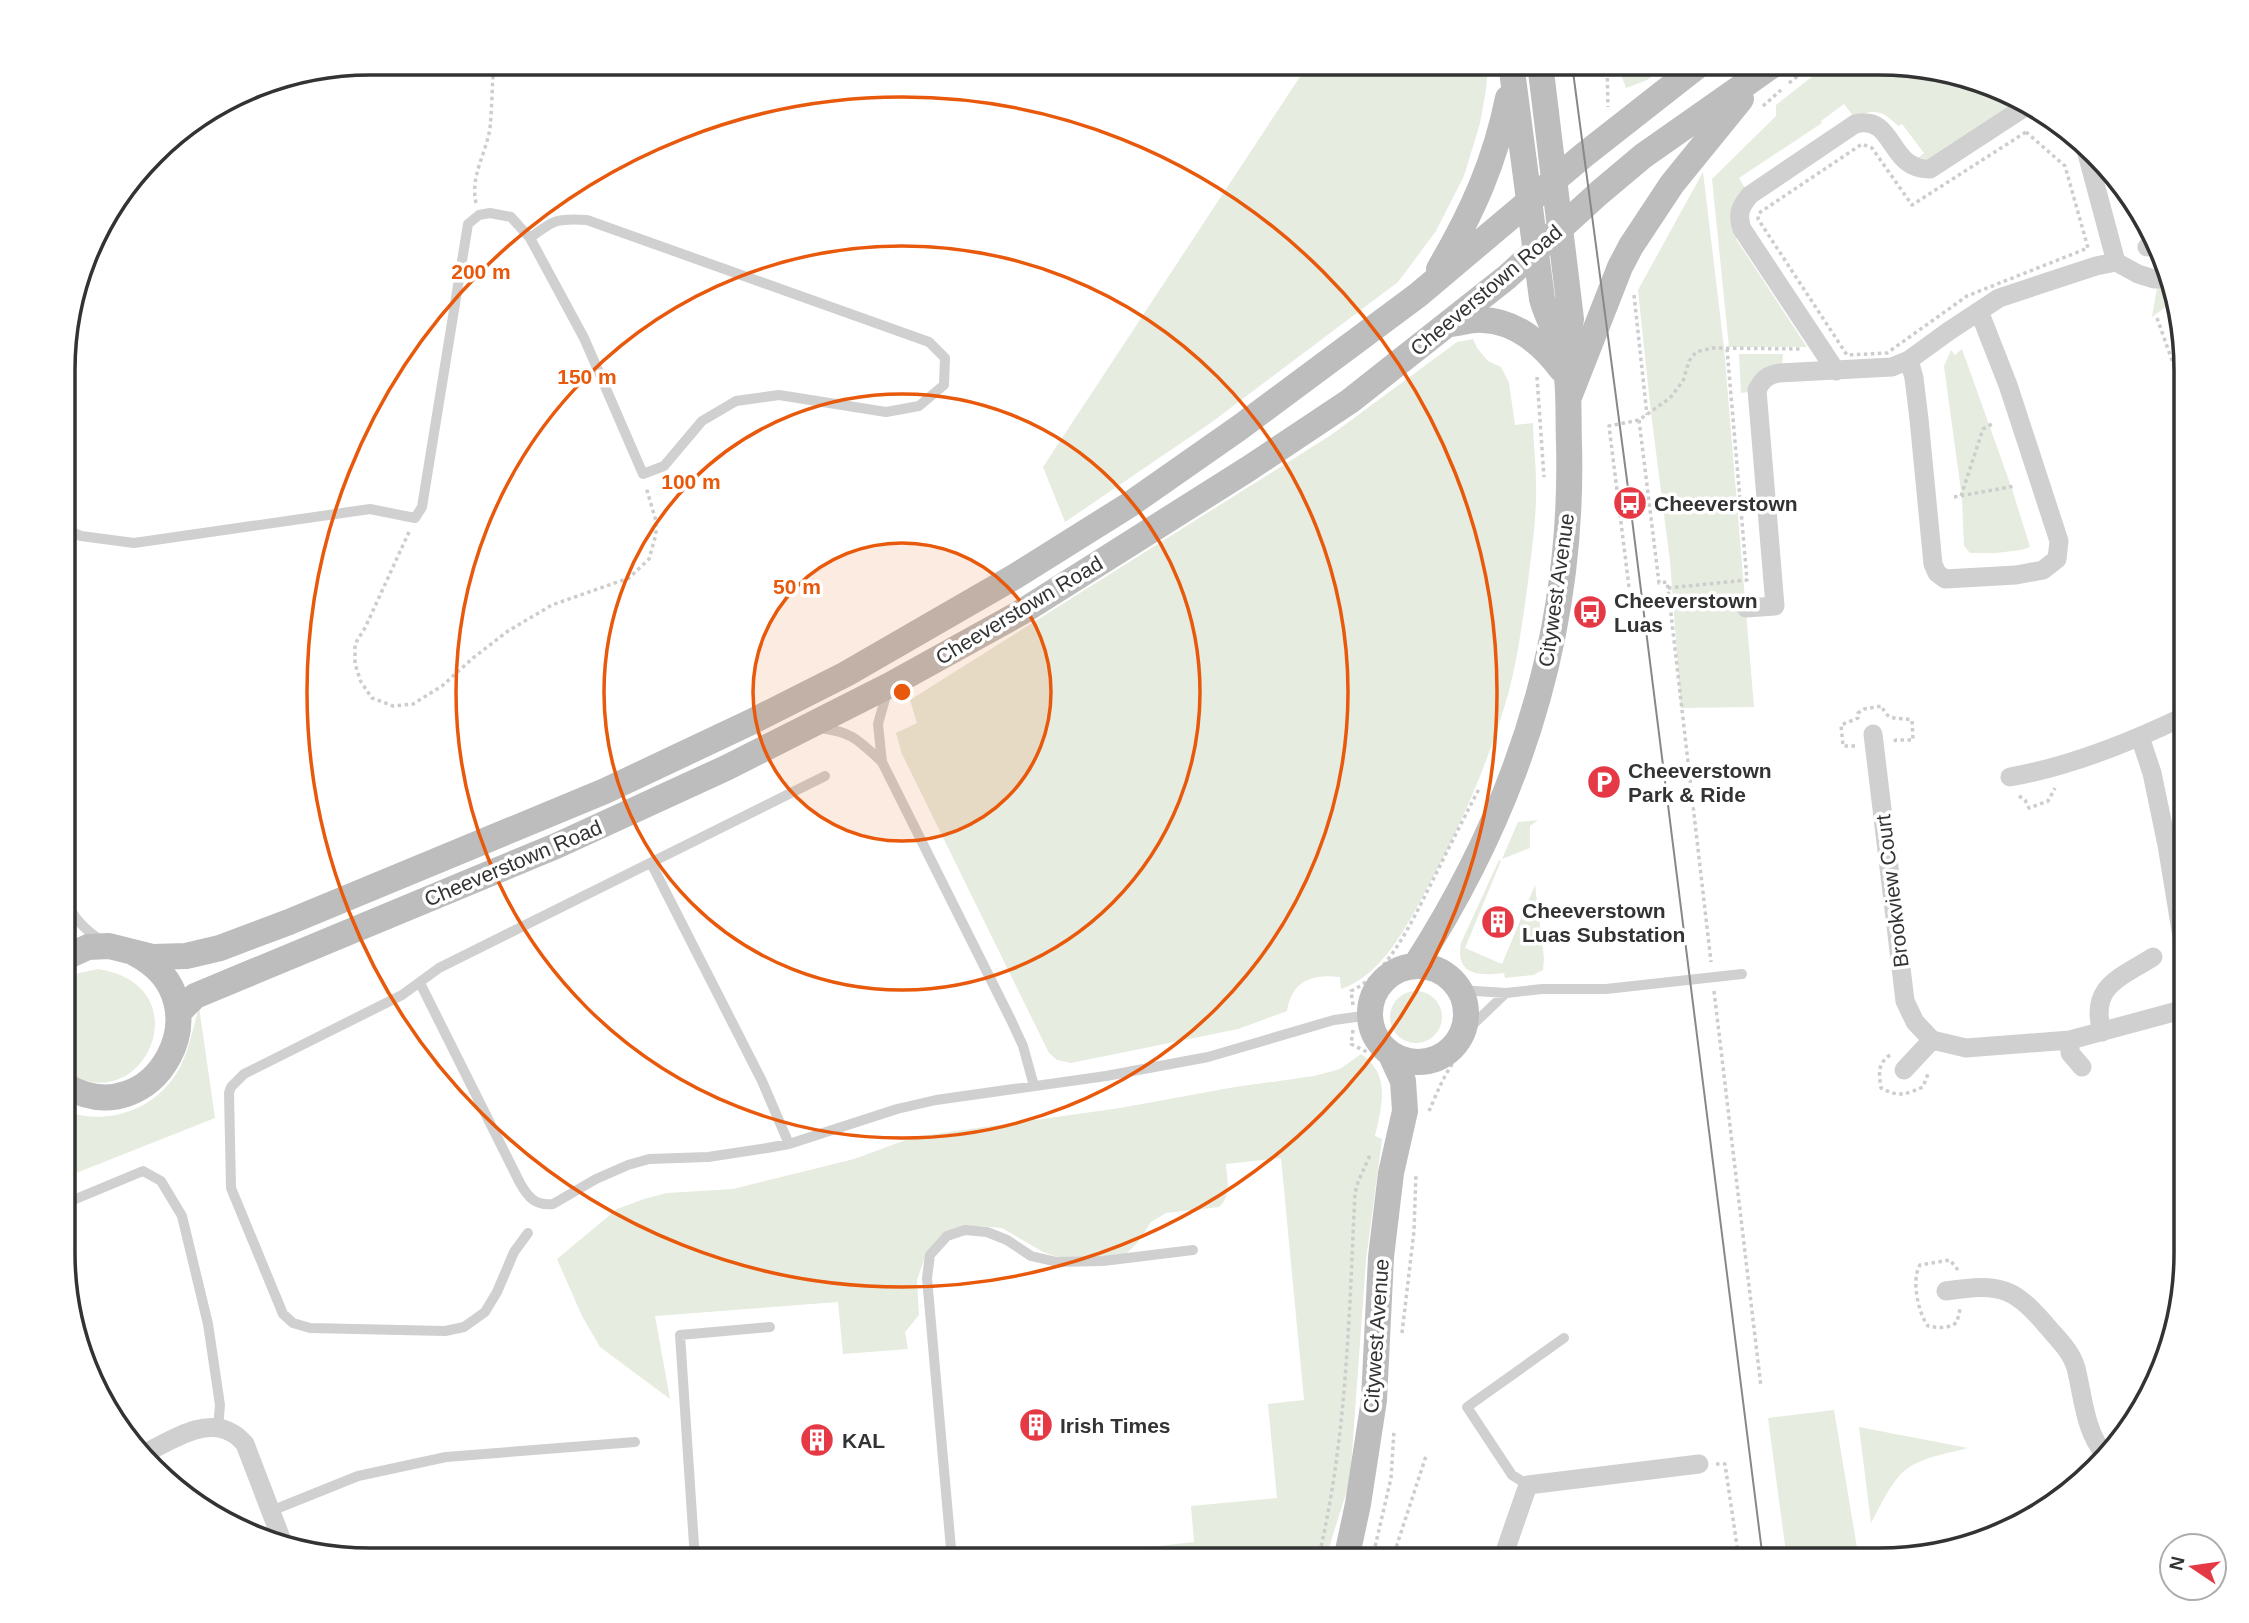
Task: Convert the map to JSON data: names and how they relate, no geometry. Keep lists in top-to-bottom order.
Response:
{
  "streets": {
    "main road": ["Cheeverstown Road", "Citywest Avenue"],
    "street": ["Brookview Court"]
  },
  "crossings": [
    ["Cheeverstown Road", "Citywest Avenue"]
  ],
  "places": {
    "bus stop": ["Cheeverstown", "Cheeverstown Luas"],
    "parking": ["Cheeverstown Park & Ride"],
    "building": ["Cheeverstown Luas Substation", "Irish Times", "KAL"]
  },
  "north": "left",
  "rings": [
    "200 m",
    "150 m",
    "100 m",
    "50 m"
  ]
}
